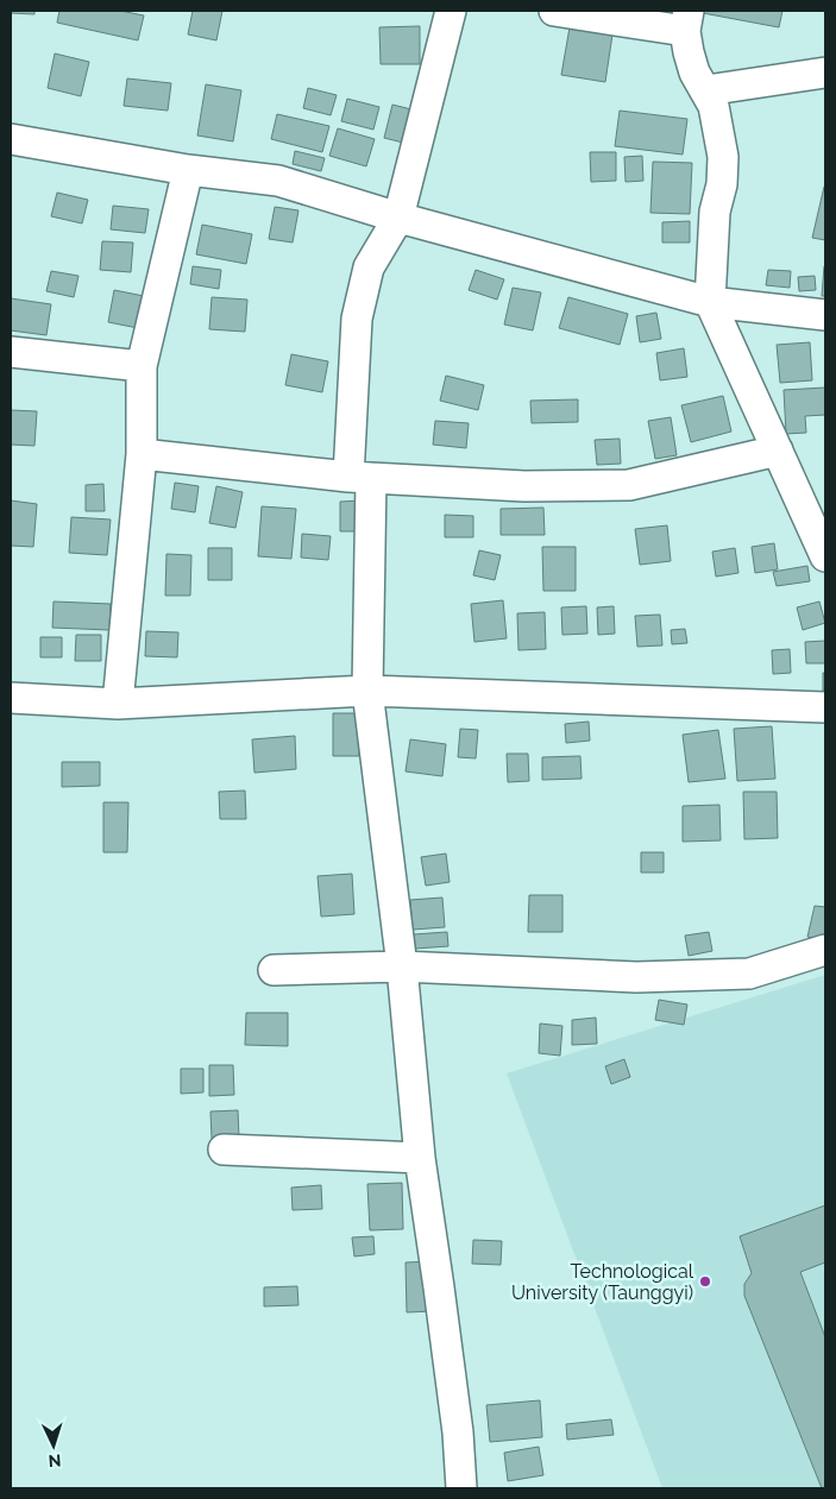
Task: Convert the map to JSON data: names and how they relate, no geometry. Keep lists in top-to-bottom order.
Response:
{
  "places": ["Technological University (Taunggyi)"],
  "north": "bottom"
}
